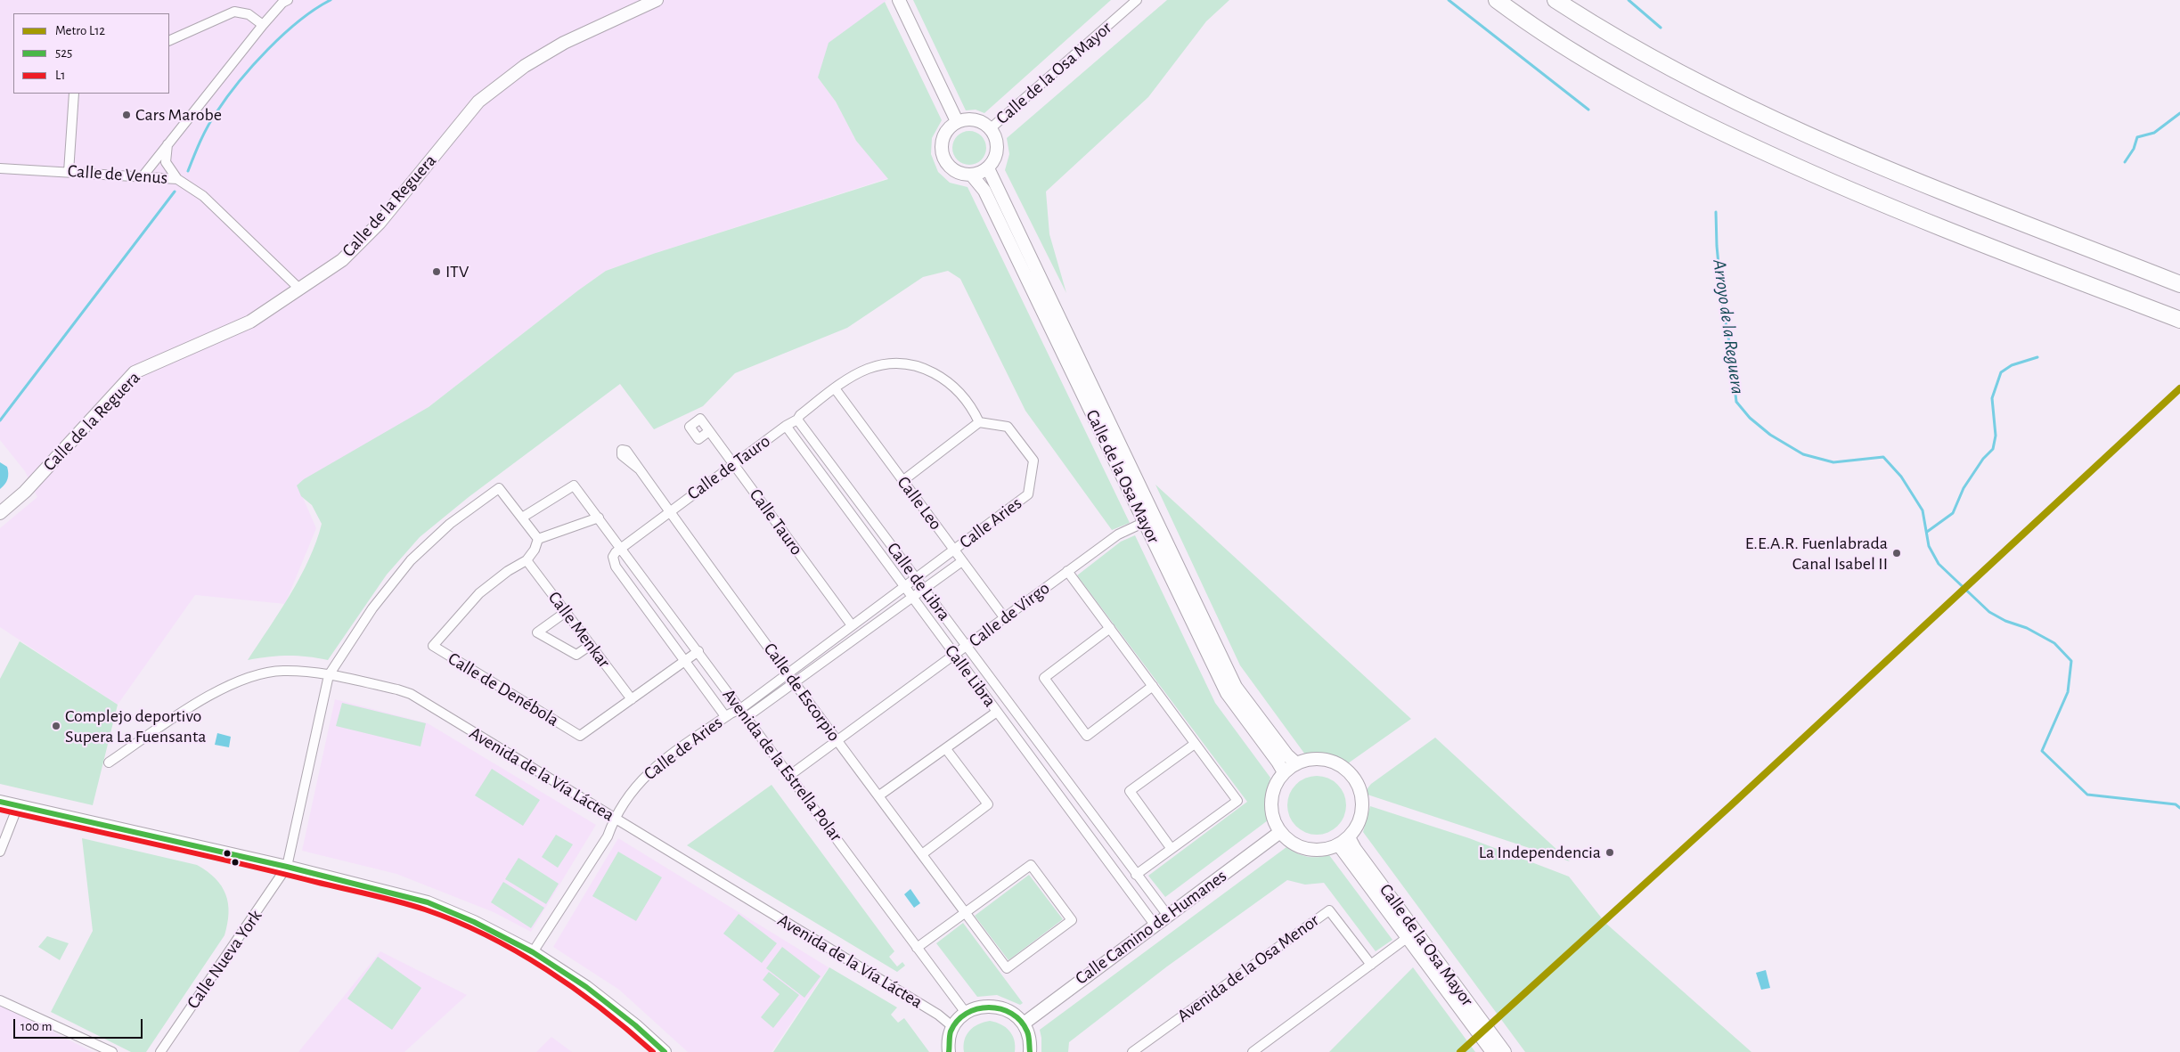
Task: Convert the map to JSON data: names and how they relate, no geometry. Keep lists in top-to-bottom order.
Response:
{
  "streets": {
    "street": [
      "Calle de la Osa Mayor",
      "Calle de Venus",
      "Calle de la Reguera",
      "Calle de Tauro",
      "Calle Leo",
      "Calle Tauro",
      "Calle Aries",
      "Calle de Libra",
      "Calle de Virgo",
      "Calle Menkar",
      "Calle Libra",
      "Calle de Denébola",
      "Calle de Escorpio",
      "Calle de Aries",
      "Avenida de la Estrella Polar",
      "Avenida de la Vía Láctea",
      "Calle Camino de Humanes",
      "Calle Nueva York",
      "Avenida de la Osa Menor"
    ]
  },
  "crossings": [
    ["Calle de la Osa Mayor", "Calle de Virgo"],
    ["Calle de la Osa Mayor", "Calle Camino de Humanes"],
    ["Calle de Venus", "Calle de la Reguera"],
    ["Calle de Tauro", "Calle Leo"],
    ["Calle de Tauro", "Calle Tauro"],
    ["Calle de Tauro", "Calle de Libra"],
    ["Calle de Tauro", "Calle Libra"],
    ["Calle de Tauro", "Calle de Escorpio"],
    ["Calle de Tauro", "Avenida de la Estrella Polar"],
    ["Calle Leo", "Calle Aries"],
    ["Calle Leo", "Calle de Virgo"],
    ["Calle Leo", "Calle de Aries"],
    ["Calle Tauro", "Calle de Aries"],
    ["Calle Aries", "Calle de Aries"],
    ["Calle de Libra", "Calle de Virgo"],
    ["Calle de Libra", "Calle de Aries"],
    ["Calle de Libra", "Calle Camino de Humanes"],
    ["Calle de Virgo", "Calle Libra"],
    ["Calle de Virgo", "Calle de Escorpio"],
    ["Calle de Virgo", "Avenida de la Estrella Polar"],
    ["Calle Menkar", "Calle de Denébola"],
    ["Calle Libra", "Calle de Aries"],
    ["Calle Libra", "Calle Camino de Humanes"],
    ["Calle de Denébola", "Avenida de la Estrella Polar"],
    ["Calle de Escorpio", "Calle de Aries"],
    ["Calle de Escorpio", "Avenida de la Estrella Polar"],
    ["Calle de Aries", "Avenida de la Estrella Polar"],
    ["Calle de Aries", "Avenida de la Vía Láctea"]
  ],
  "water": ["Arroyo de la Reguera"],
  "places": [
    "Cars Marobe",
    "ITV",
    "E.E.A.R. Fuenlabrada Canal Isabel II",
    "Complejo deportivo Supera La Fuensanta",
    "La Independencia"
  ],
  "lines": ["metro line L12", "transit line 525", "transit line L1"],
  "legend": ["Metro L12", "525", "L1"],
  "scale_bar": "100 m"
}
